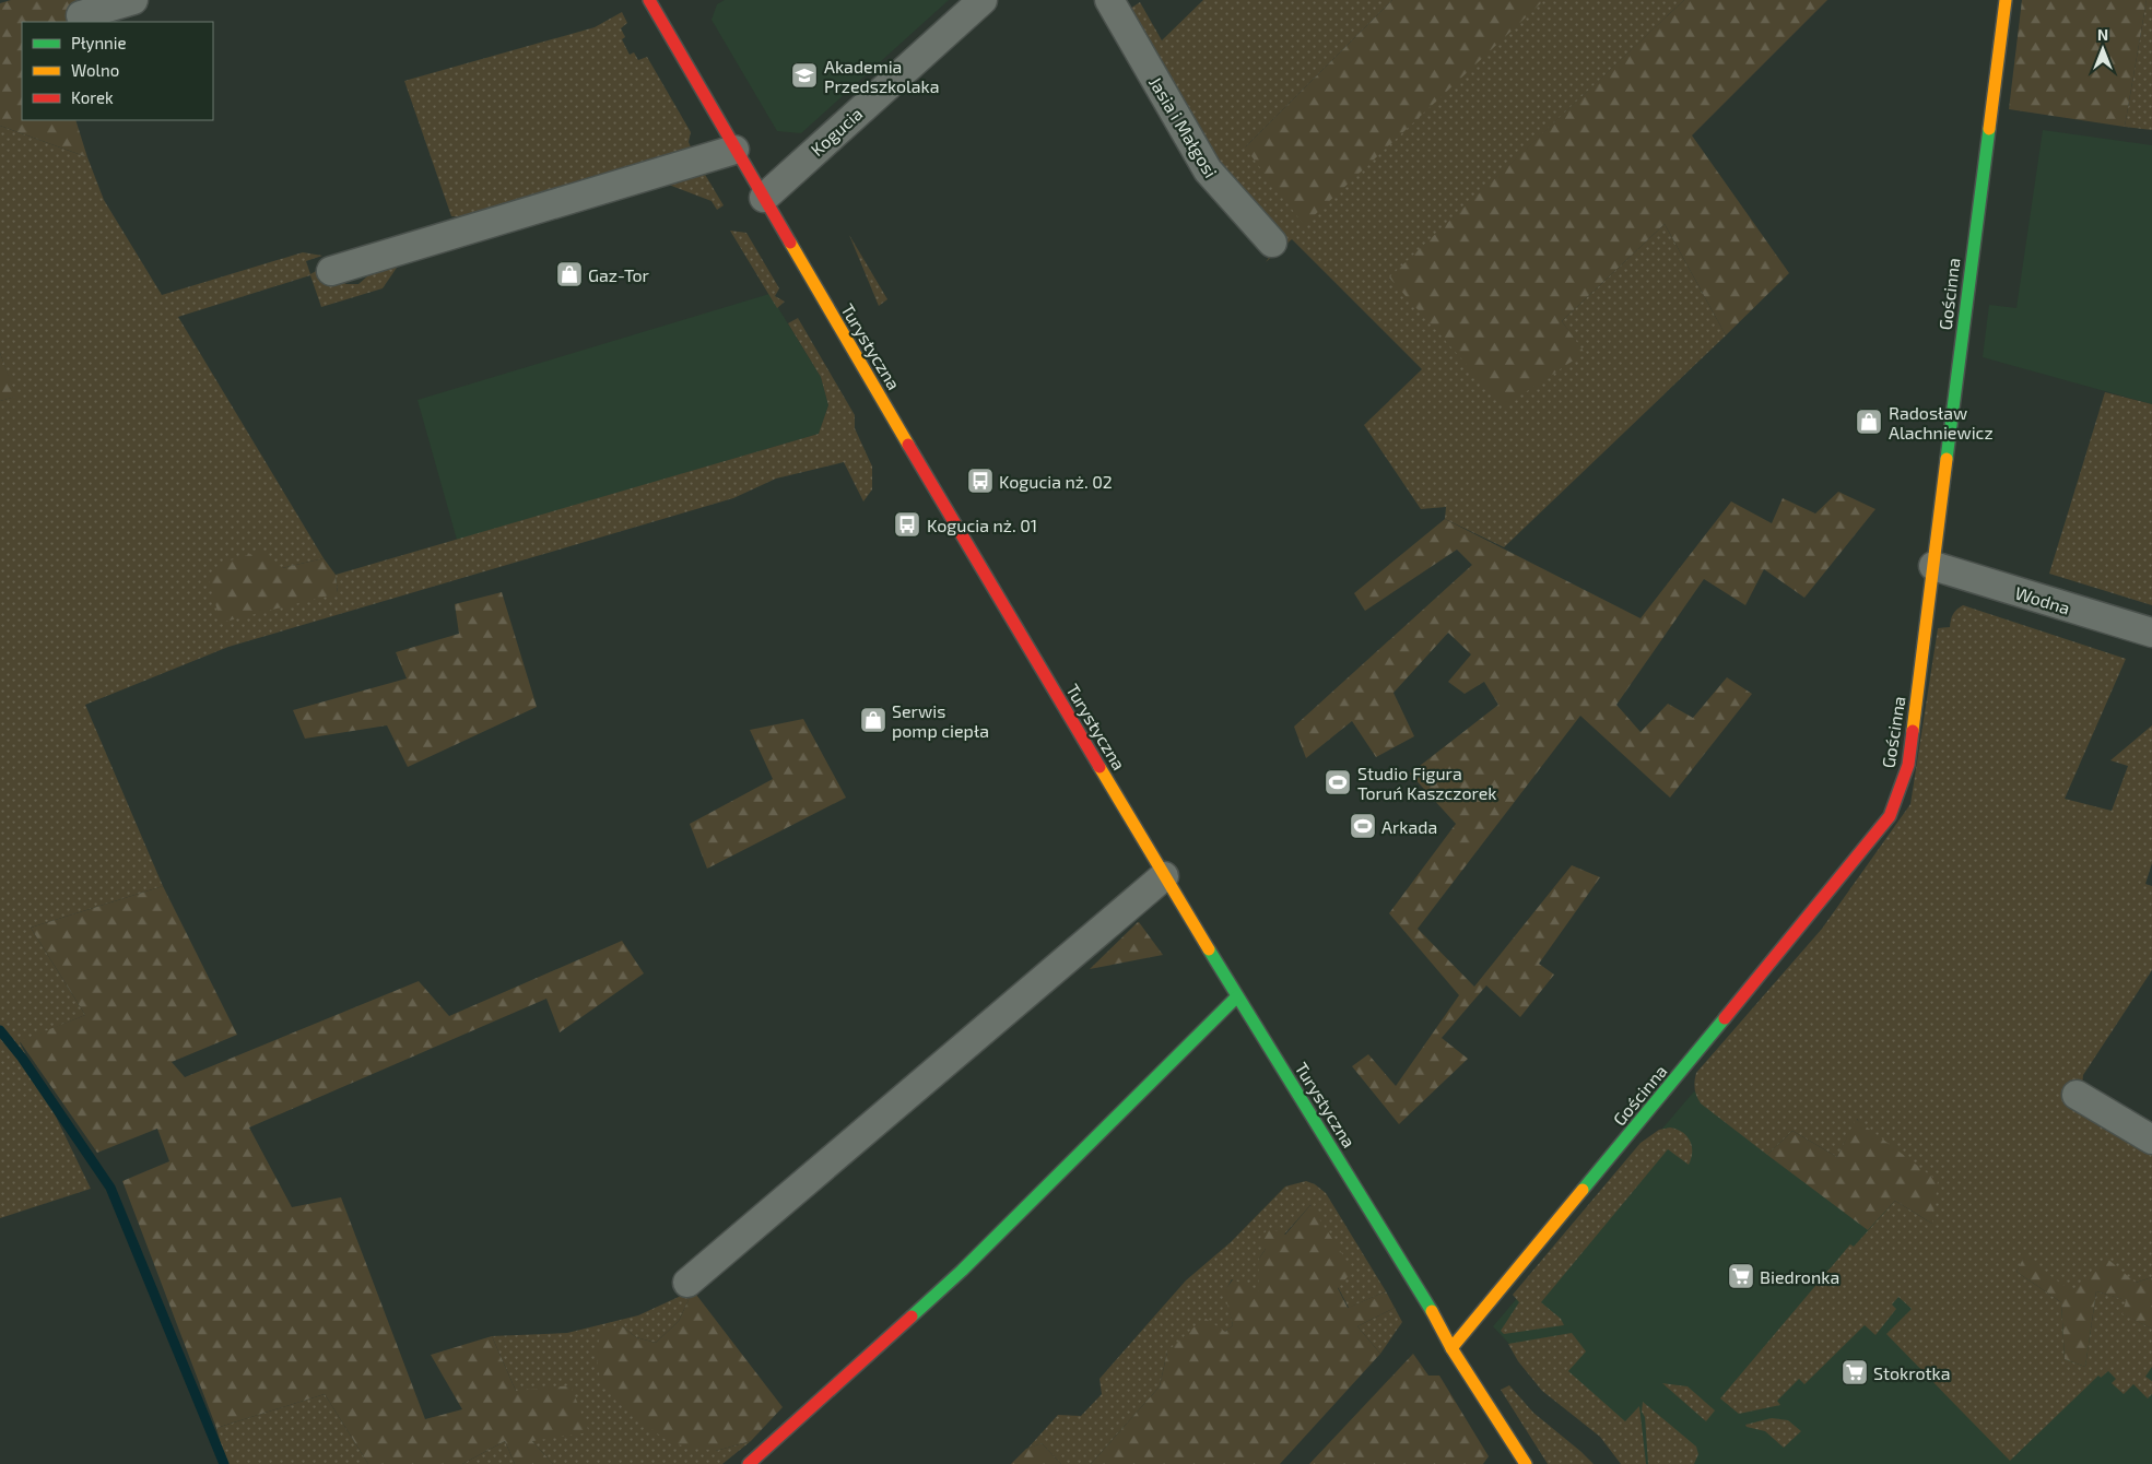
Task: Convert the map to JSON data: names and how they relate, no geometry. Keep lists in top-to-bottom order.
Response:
{
  "streets": {
    "street": [
      "Jasia i Małgosi",
      "Kogucia",
      "Gościnna",
      "Turystyczna",
      "Wodna"
    ]
  },
  "crossings": [
    ["Kogucia", "Turystyczna"],
    ["Gościnna", "Turystyczna"],
    ["Gościnna", "Wodna"]
  ],
  "places": {
    "school or university": ["Akademia Przedszkolaka"],
    "shop": ["Gaz-Tor", "Radosław Alachniewicz", "Serwis pomp ciepła"],
    "bus stop": ["Kogucia nż. 02", "Kogucia nż. 01"],
    "sports": ["Studio Figura Toruń Kaszczorek", "Arkada"],
    "supermarket": ["Biedronka", "Stokrotka"]
  },
  "legend": ["Płynnie", "Wolno", "Korek"],
  "north": "top"
}
